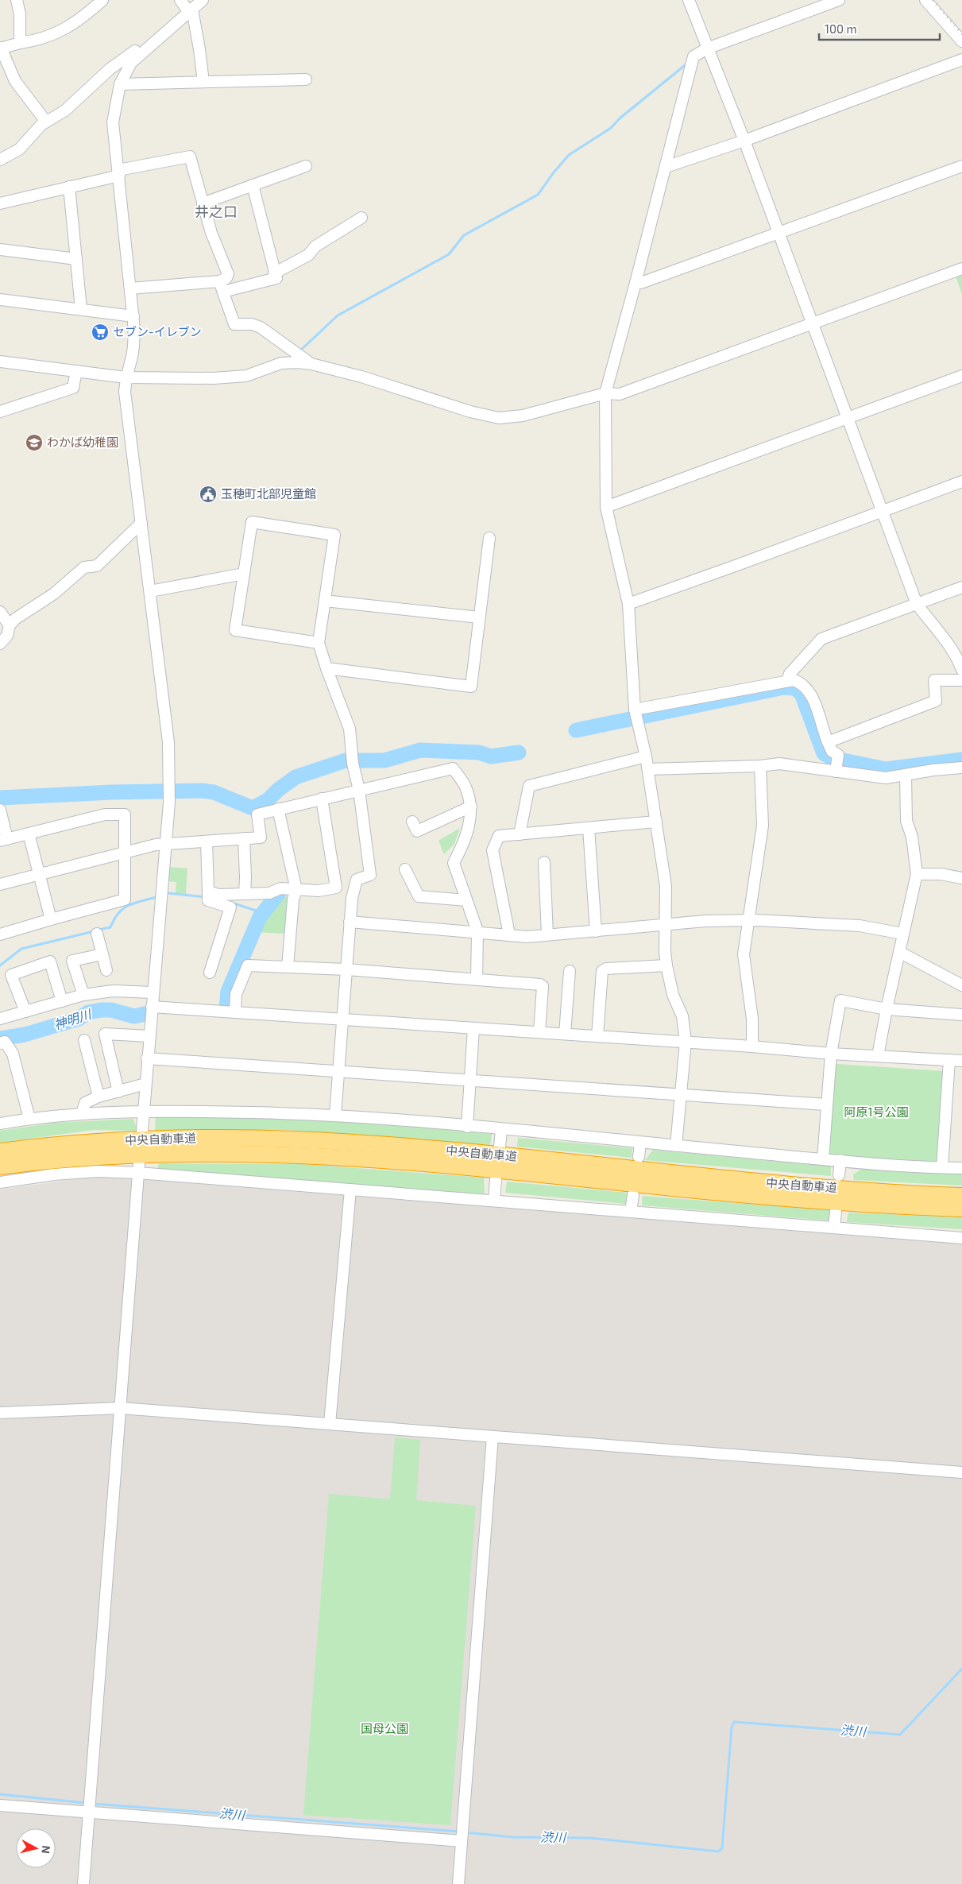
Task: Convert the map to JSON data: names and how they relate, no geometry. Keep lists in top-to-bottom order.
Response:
{
  "streets": {
    "highway": ["中央自動車道"]
  },
  "districts": ["井之口"],
  "water": ["神明川", "渋川"],
  "parks": ["阿原1号公園", "国母公園"],
  "places": {
    "supermarket": ["セブン-イレブン"],
    "school or university": ["わかば幼稚園"],
    "public building": ["玉穂町北部児童館"]
  },
  "scale_bar": "100 m",
  "north": "right"
}
